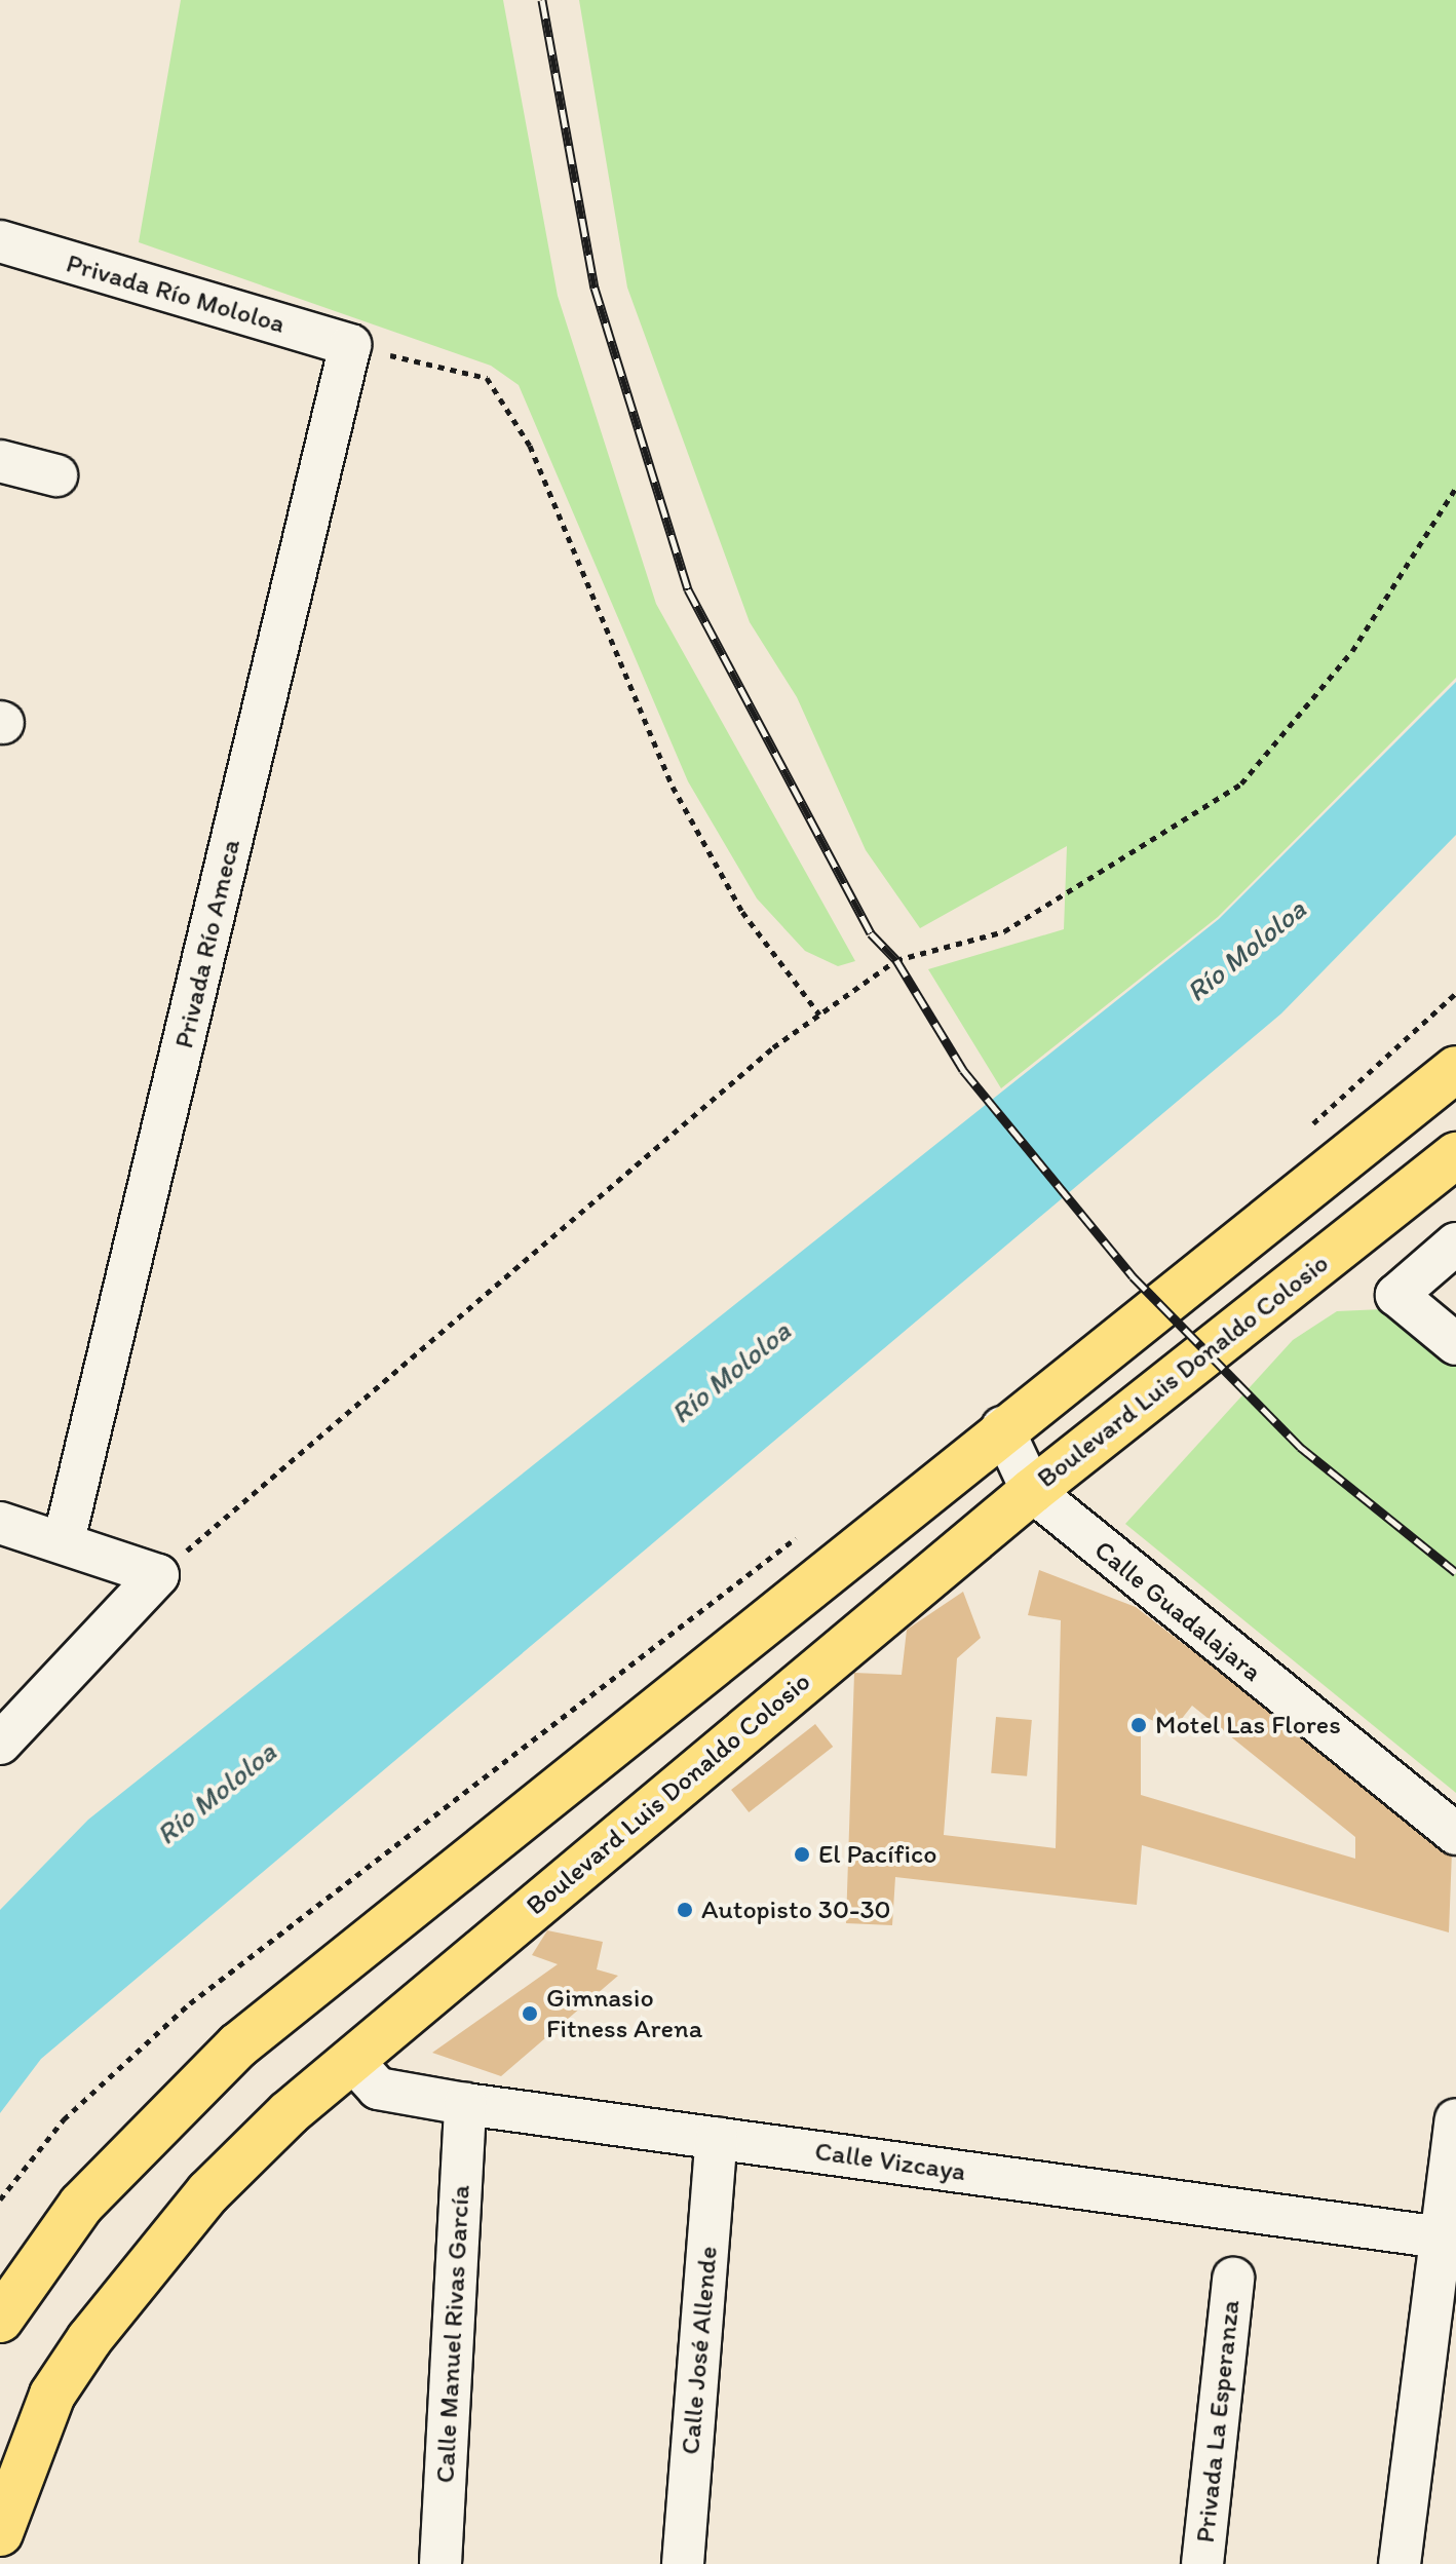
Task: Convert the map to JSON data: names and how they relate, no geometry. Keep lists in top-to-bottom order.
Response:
{
  "streets": {
    "main road": ["Boulevard Luis Donaldo Colosio"],
    "street": [
      "Privada Río Mololoa",
      "Privada Río Ameca",
      "Calle Guadalajara",
      "Calle Vizcaya",
      "Calle Manuel Rivas García",
      "Calle José Allende",
      "Privada La Esperanza"
    ]
  },
  "crossings": [
    ["Privada Río Mololoa", "Privada Río Ameca"],
    ["Boulevard Luis Donaldo Colosio", "Calle Guadalajara"],
    ["Boulevard Luis Donaldo Colosio", "Calle Vizcaya"],
    ["Calle Vizcaya", "Calle Manuel Rivas García"],
    ["Calle Vizcaya", "Calle José Allende"]
  ],
  "water": ["Río Mololoa"],
  "places": [
    "Motel Las Flores",
    "El Pacífico",
    "Autopisto 30-30",
    "Gimnasio Fitness Arena"
  ]
}
